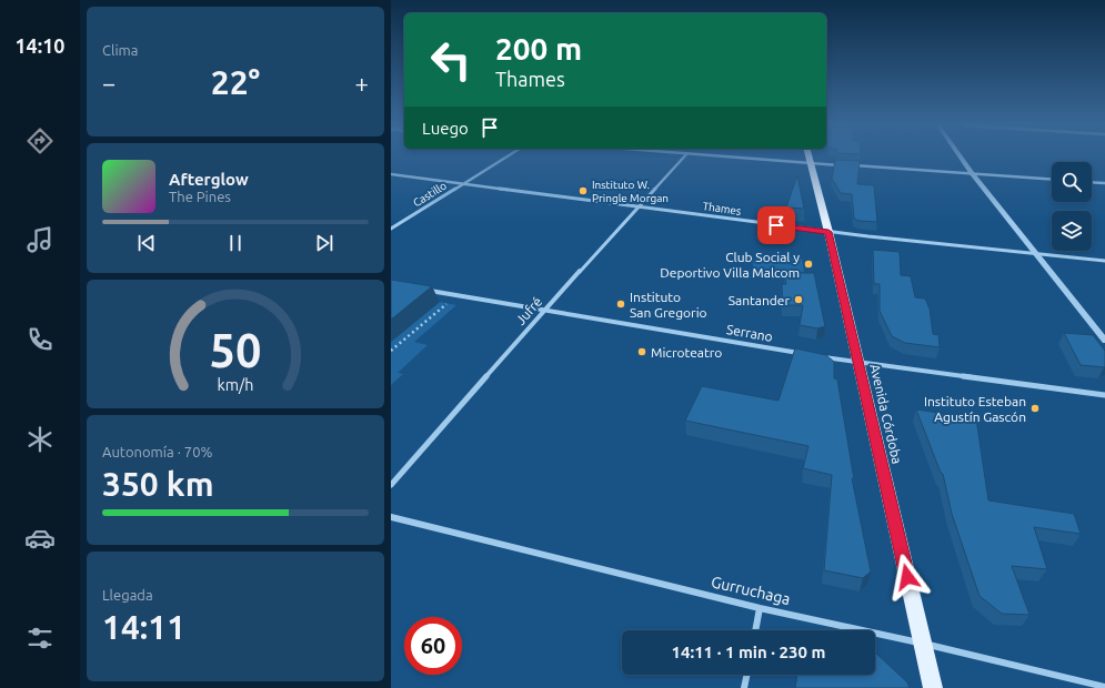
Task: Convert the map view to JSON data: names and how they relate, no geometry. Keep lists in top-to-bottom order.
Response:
{
  "streets": {
    "main road": ["Avenida Córdoba"],
    "street": [
      "Castillo",
      "Thames",
      "Jufré",
      "Serrano",
      "Gurruchaga"
    ]
  },
  "crossings": [
    ["Castillo", "Thames"],
    ["Thames", "Jufré"],
    ["Thames", "Avenida Córdoba"],
    ["Jufré", "Serrano"],
    ["Avenida Córdoba", "Gurruchaga"]
  ],
  "places": [
    "Instituto W. Pringle Morgan",
    "Club Social y Deportivo Villa Malcom",
    "Santander",
    "Instituto San Gregorio",
    "Microteatro",
    "Instituto Esteban Agustín Gascón"
  ],
  "page": {
    "tabs": "14:10",
    "tile": [
      "Clima",
      ["Autonomía · 70%", "350 km"],
      ["Llegada", "14:11"]
    ],
    "turn": ["200 m", "Thames"],
    "heat": ["−", "22°", "+"],
    "then": "Luego",
    "song": ["Afterglow", "The Pines"],
    "limit": "60",
    "trip": "14:11 · 1 min · 230 m",
    "gauge": ["50", "km/h"]
  }
}
